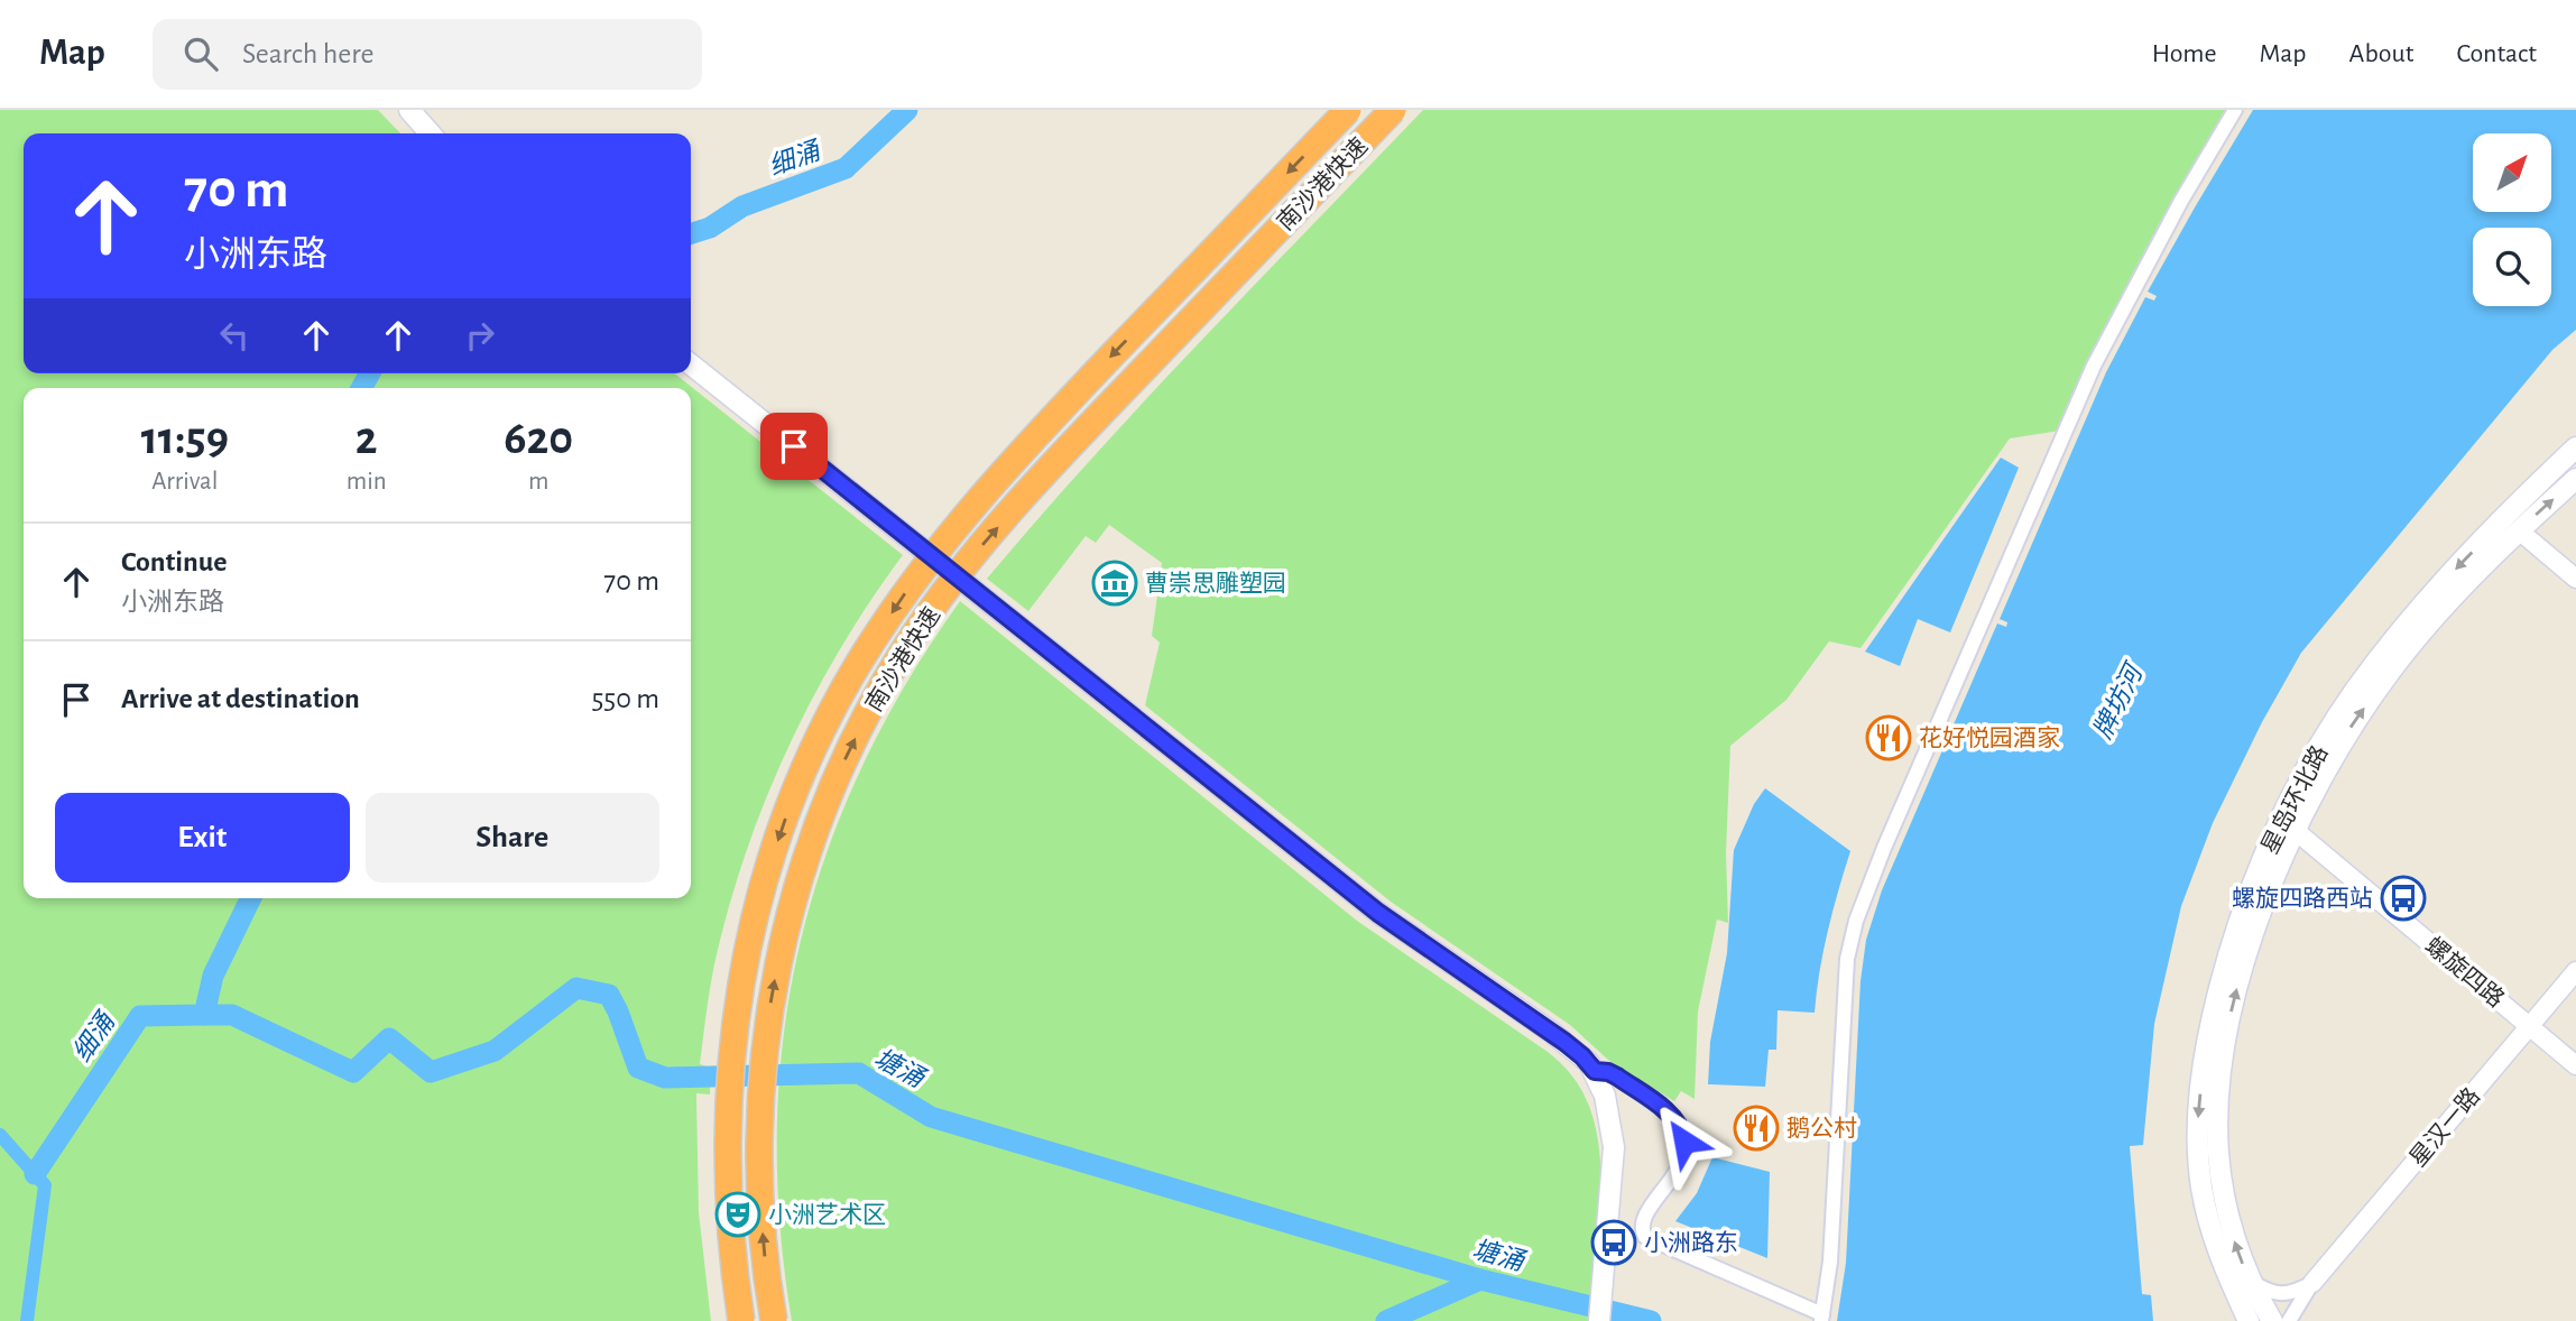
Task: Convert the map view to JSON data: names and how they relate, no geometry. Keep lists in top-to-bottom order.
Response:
{
  "streets": {
    "highway": ["南沙港快速"],
    "main road": ["星岛环北路"],
    "street": ["螺旋四路", "星汉一路"]
  },
  "crossings": [
    ["星岛环北路", "螺旋四路"],
    ["螺旋四路", "星汉一路"]
  ],
  "water": ["细涌", "牌坊河", "塘涌"],
  "places": {
    "museum": ["曹崇思雕塑园"],
    "restaurant": ["花好悦园酒家", "鹅公村"],
    "bus stop": ["螺旋四路西站", "小洲路东"],
    "theatre": ["小洲艺术区"]
  },
  "north": "top right",
  "page": {
    "header": "Map",
    "search": "Search here",
    "nav": [
      "Home",
      "Map",
      "About",
      "Contact"
    ],
    "turn": ["70 m", "小洲东路"],
    "eta": [
      "11:59",
      "Arrival",
      "2",
      "min",
      "620",
      "m"
    ],
    "list": [
      {
        "name": "Continue",
        "note": "小洲东路",
        "value": "70 m"
      },
      {
        "name": "Arrive at destination",
        "value": "550 m"
      }
    ],
    "buttons": ["Exit", "Share"]
  }
}
